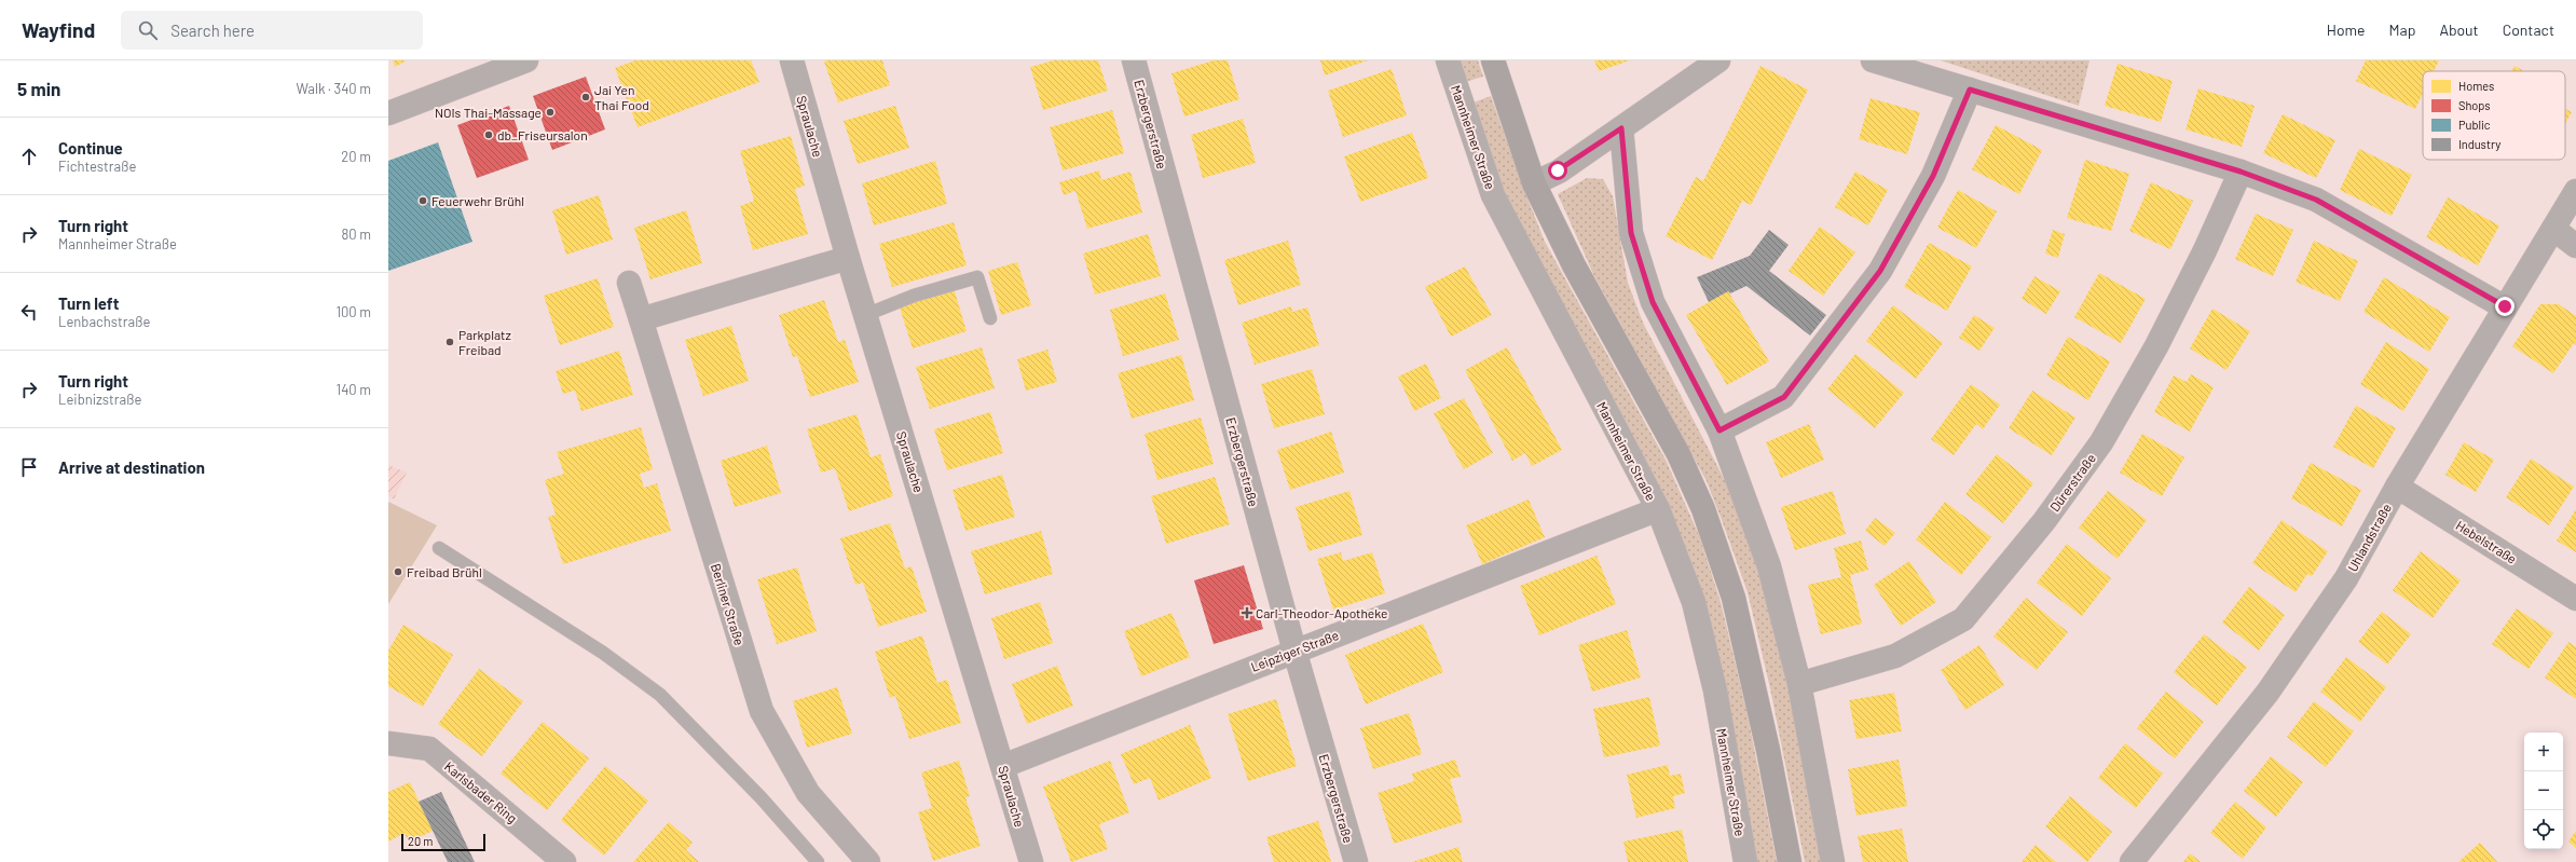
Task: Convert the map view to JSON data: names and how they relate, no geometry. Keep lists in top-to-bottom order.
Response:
{
  "streets": {
    "street": [
      "Erzbergerstraße",
      "Spraulache",
      "Mannheimer Straße",
      "Dürerstraße",
      "Uhlandstraße",
      "Hebelstraße",
      "Berliner Straße",
      "Leipziger Straße",
      "Karlsbader Ring"
    ]
  },
  "crossings": [
    ["Erzbergerstraße", "Leipziger Straße"],
    ["Spraulache", "Leipziger Straße"],
    ["Mannheimer Straße", "Leipziger Straße"],
    ["Uhlandstraße", "Hebelstraße"]
  ],
  "places": {
    "other": [
      "Jai Yen Thai Food",
      "NOIs Thai-Massage",
      "db_Friseursalon",
      "Feuerwehr Brühl",
      "Parkplatz Freibad",
      "Freibad Brühl"
    ],
    "health": ["Carl-Theodor-Apotheke"]
  },
  "legend": [
    "Homes",
    "Shops",
    "Public",
    "Industry"
  ],
  "scale_bar": "20 m",
  "page": {
    "header": "Wayfind",
    "search": "Search here",
    "nav": [
      "Home",
      "Map",
      "About",
      "Contact"
    ],
    "heading": ["5 min", "Walk · 340 m"],
    "list": [
      ["Continue", "Fichtestraße", "20 m"],
      ["Turn right", "Mannheimer Straße", "80 m"],
      ["Turn left", "Lenbachstraße", "100 m"],
      ["Turn right", "Leibnizstraße", "140 m"],
      "Arrive at destination"
    ],
    "map_buttons": ["+", "−"],
    "scale": "20 m"
  }
}
